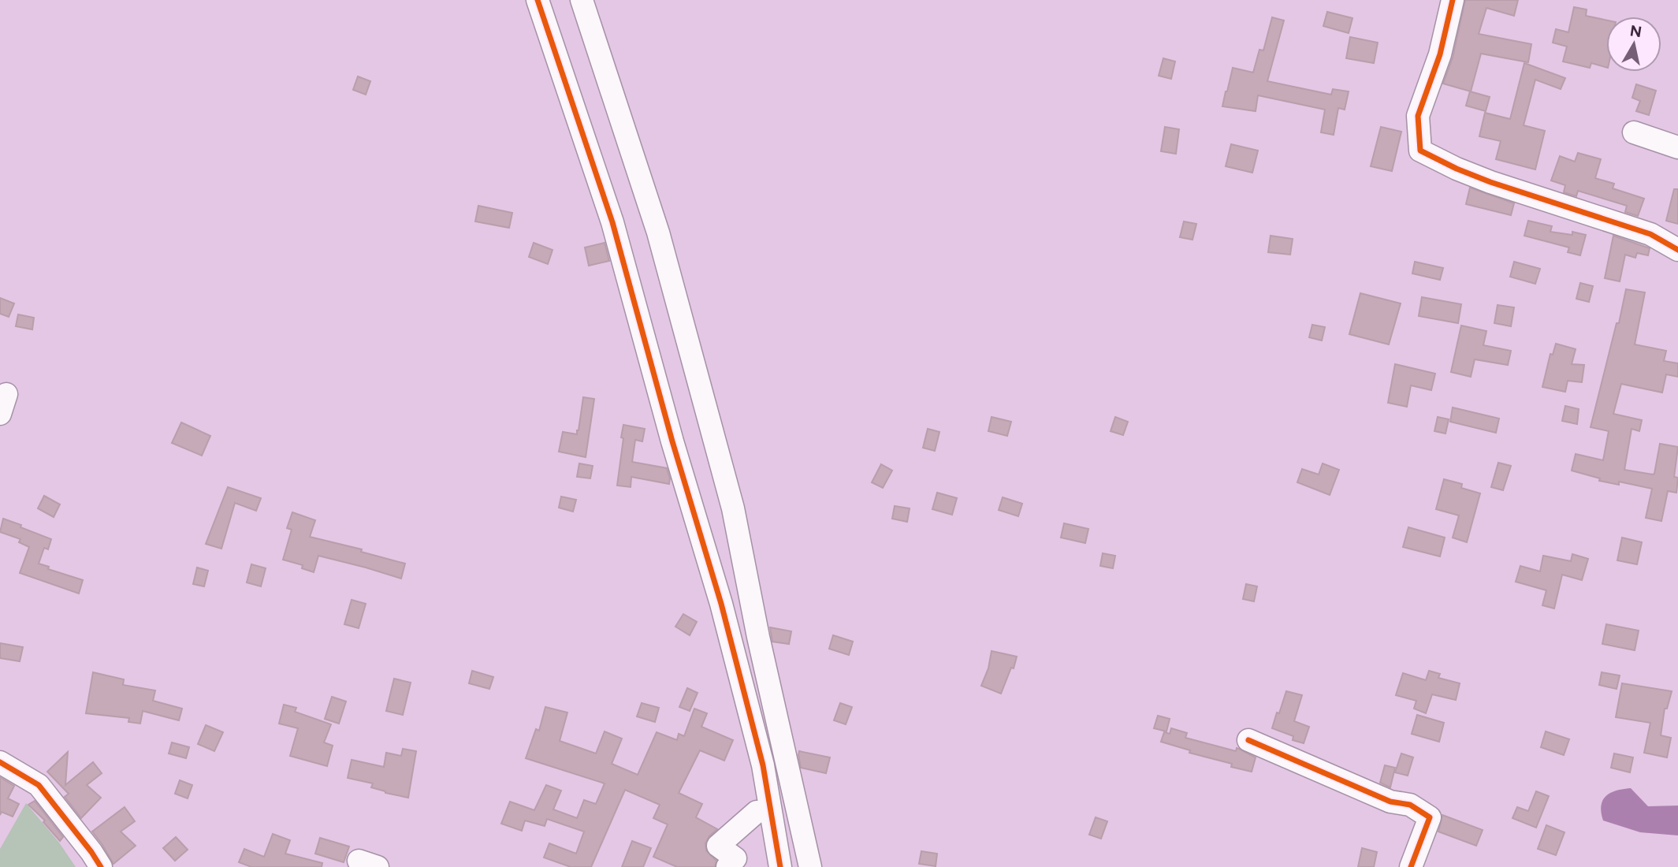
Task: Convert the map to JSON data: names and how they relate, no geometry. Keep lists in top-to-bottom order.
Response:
{
  "north": "top"
}
